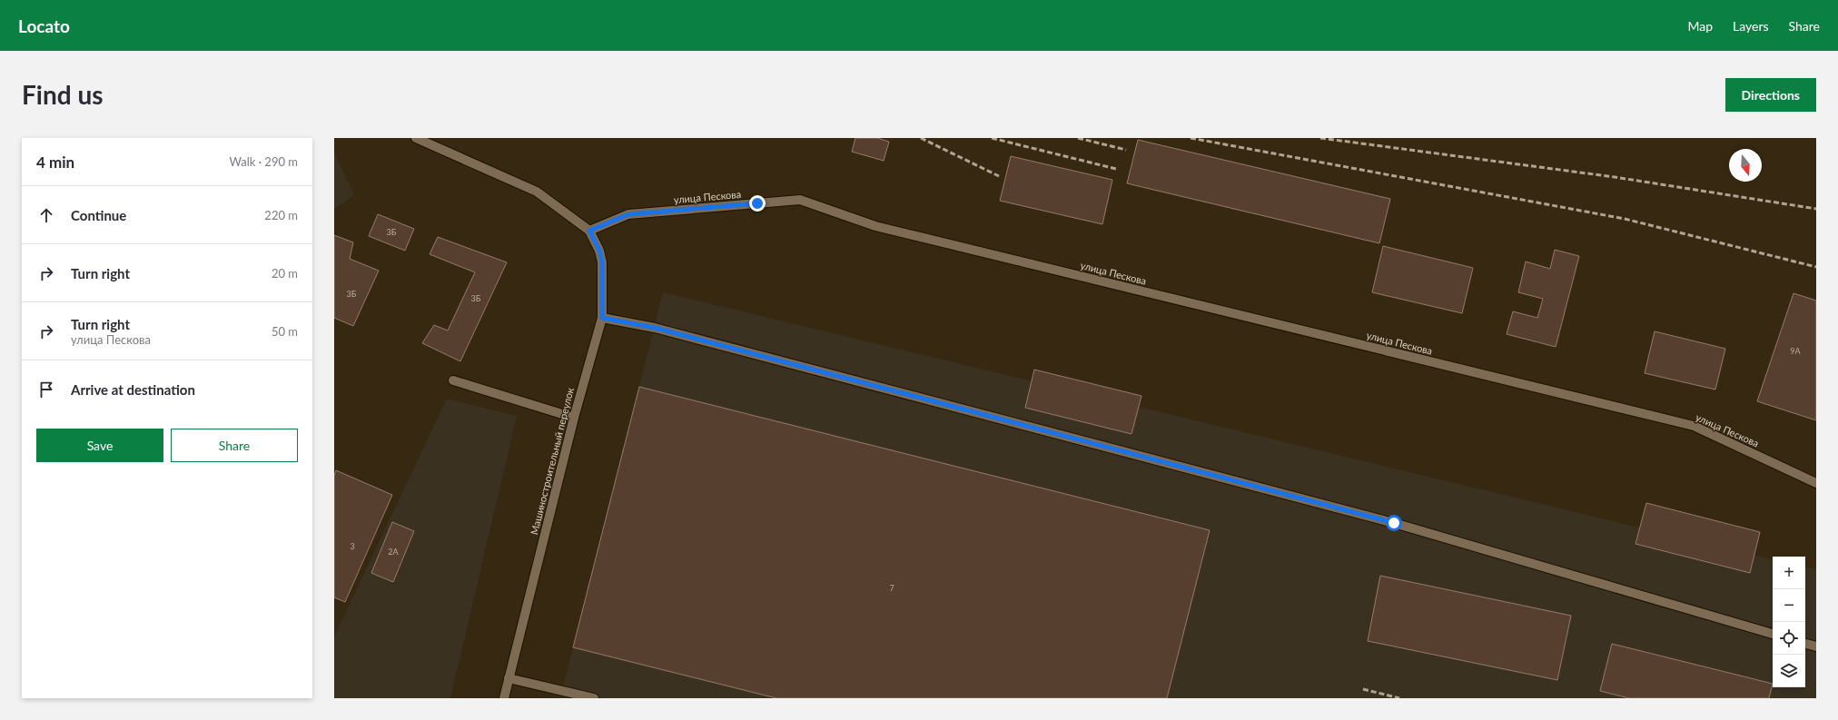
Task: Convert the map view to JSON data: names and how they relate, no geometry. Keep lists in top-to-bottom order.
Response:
{
  "streets": {
    "street": ["улица Пескова", "Машиностроительный переулок"]
  },
  "crossings": [
    ["улица Пескова", "Машиностроительный переулок"]
  ],
  "house_numbers": [
    "3Б",
    "3Б",
    "3Б",
    "9А",
    "3",
    "2А",
    "7"
  ],
  "north": "bottom",
  "page": {
    "header": "Locato",
    "nav": ["Map", "Layers", "Share"],
    "buttons": [
      "Directions",
      ["Save", "Share"]
    ],
    "title": "Find us",
    "heading": ["4 min", "Walk · 290 m"],
    "list": [
      ["Continue", "220 m"],
      ["Turn right", "20 m"],
      ["Turn right", "улица Пескова", "50 m"],
      "Arrive at destination"
    ],
    "map_buttons": ["+", "−"]
  }
}
